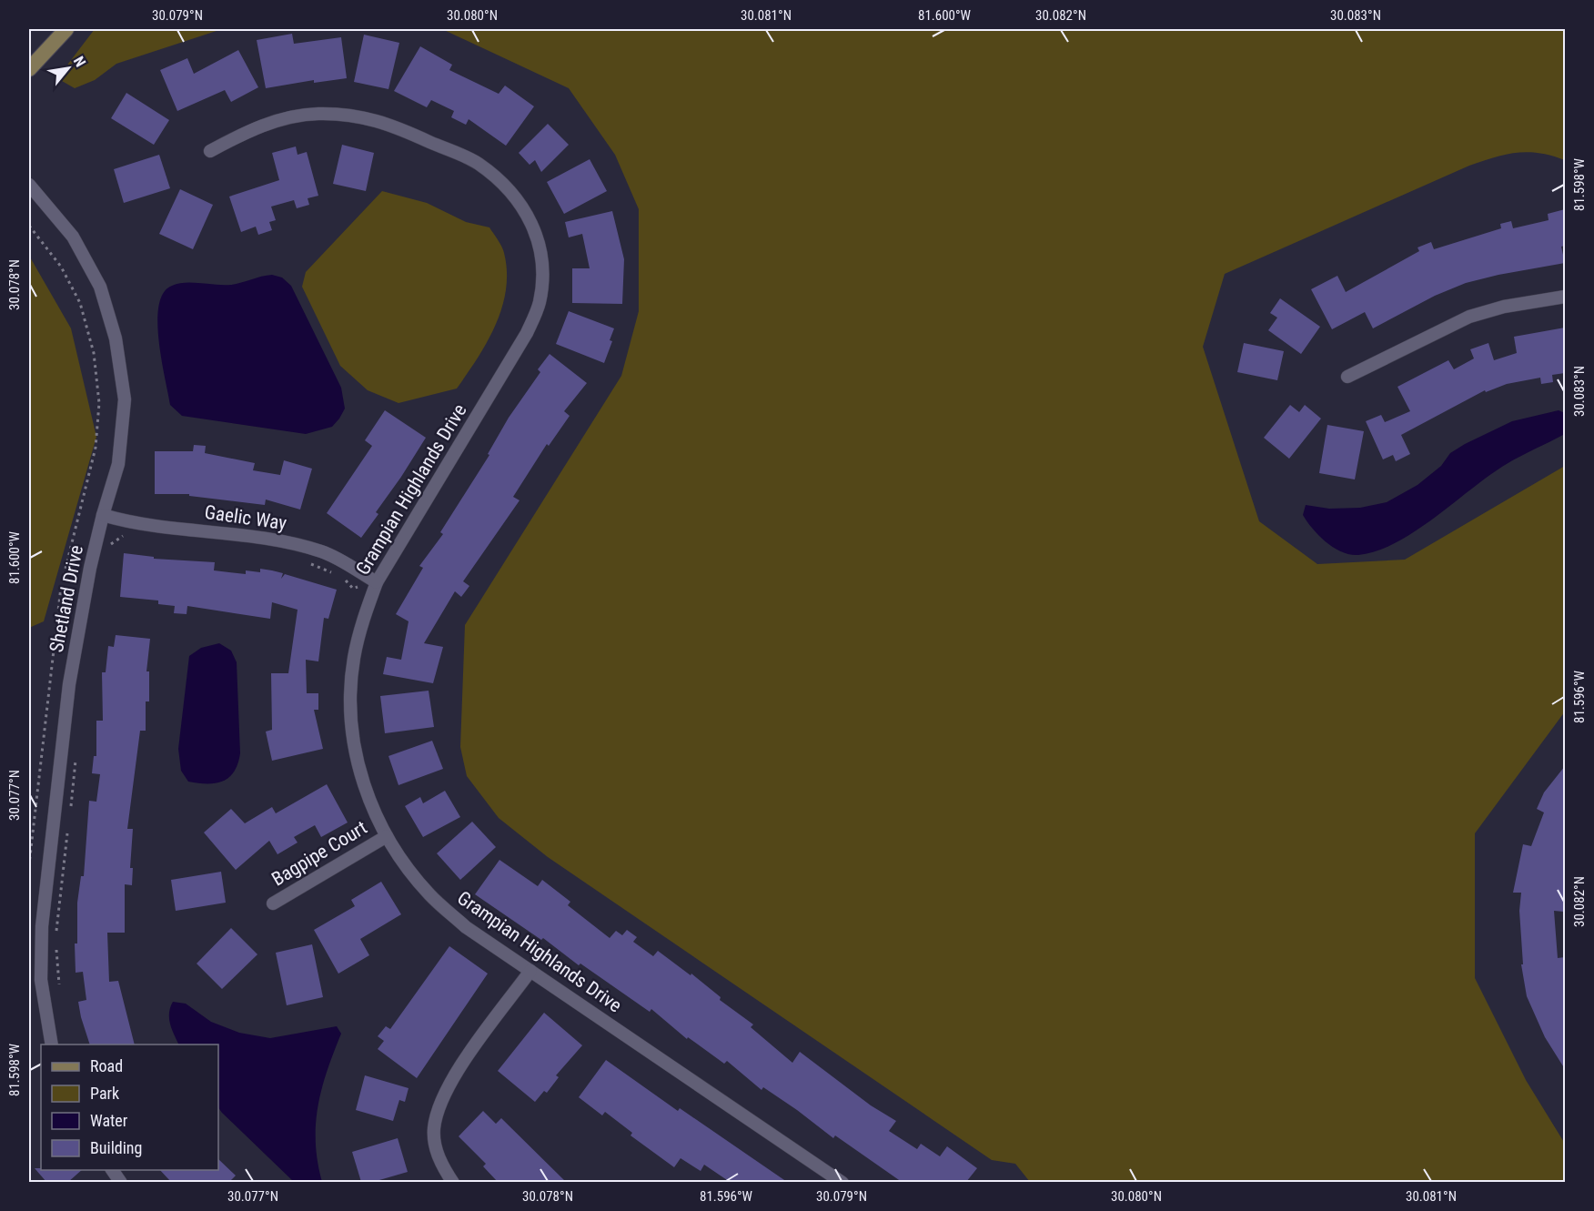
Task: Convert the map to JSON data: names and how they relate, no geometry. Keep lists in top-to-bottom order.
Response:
{
  "streets": {
    "street": [
      "Grampian Highlands Drive",
      "Gaelic Way",
      "Shetland Drive",
      "Bagpipe Court"
    ]
  },
  "crossings": [
    ["Grampian Highlands Drive", "Gaelic Way"],
    ["Grampian Highlands Drive", "Bagpipe Court"],
    ["Gaelic Way", "Shetland Drive"]
  ],
  "legend": [
    "Road",
    "Park",
    "Water",
    "Building"
  ],
  "north": "top right",
  "coordinates": [
    "30.079°N",
    "30.080°N",
    "30.081°N",
    "81.600°W",
    "30.082°N",
    "30.083°N",
    "81.598°W",
    "30.078°N",
    "81.596°W",
    "30.077°N"
  ]
}
